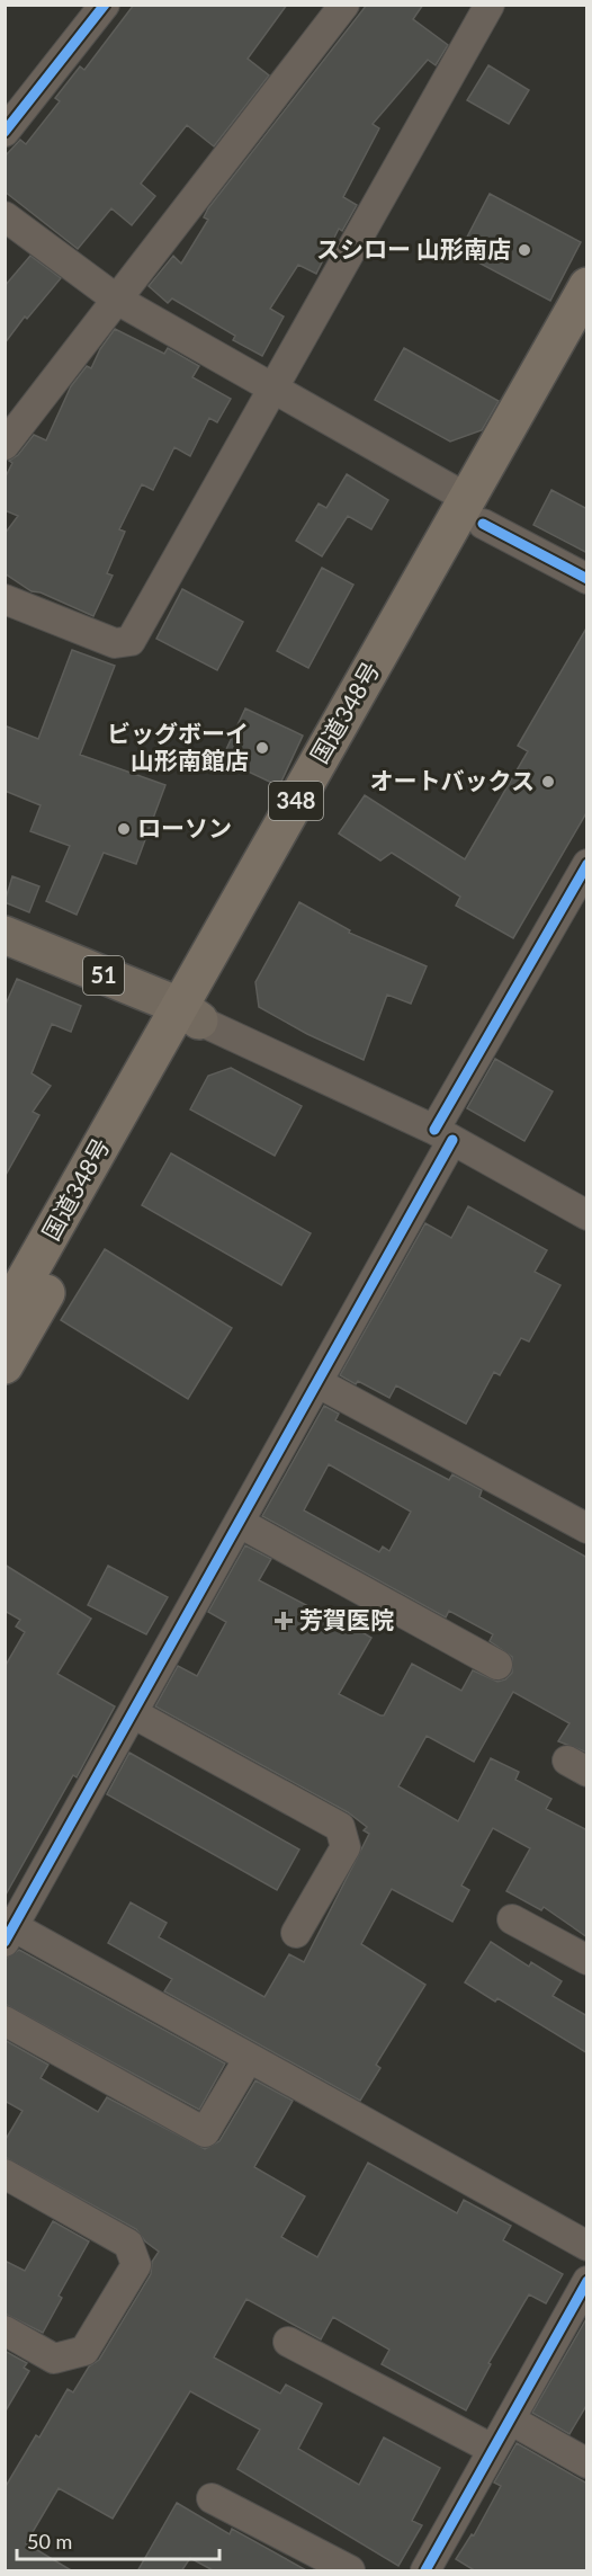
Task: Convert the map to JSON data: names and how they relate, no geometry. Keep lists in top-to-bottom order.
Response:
{
  "streets": {
    "highway": ["国道348号", "348"],
    "main road": ["51"]
  },
  "crossings": [
    ["国道348号", "51"]
  ],
  "places": {
    "other": [
      "スシロー 山形南店",
      "ビッグボーイ 山形南館店",
      "オートバックス",
      "ローソン"
    ],
    "health": ["芳賀医院"]
  },
  "scale_bar": "50 m"
}
